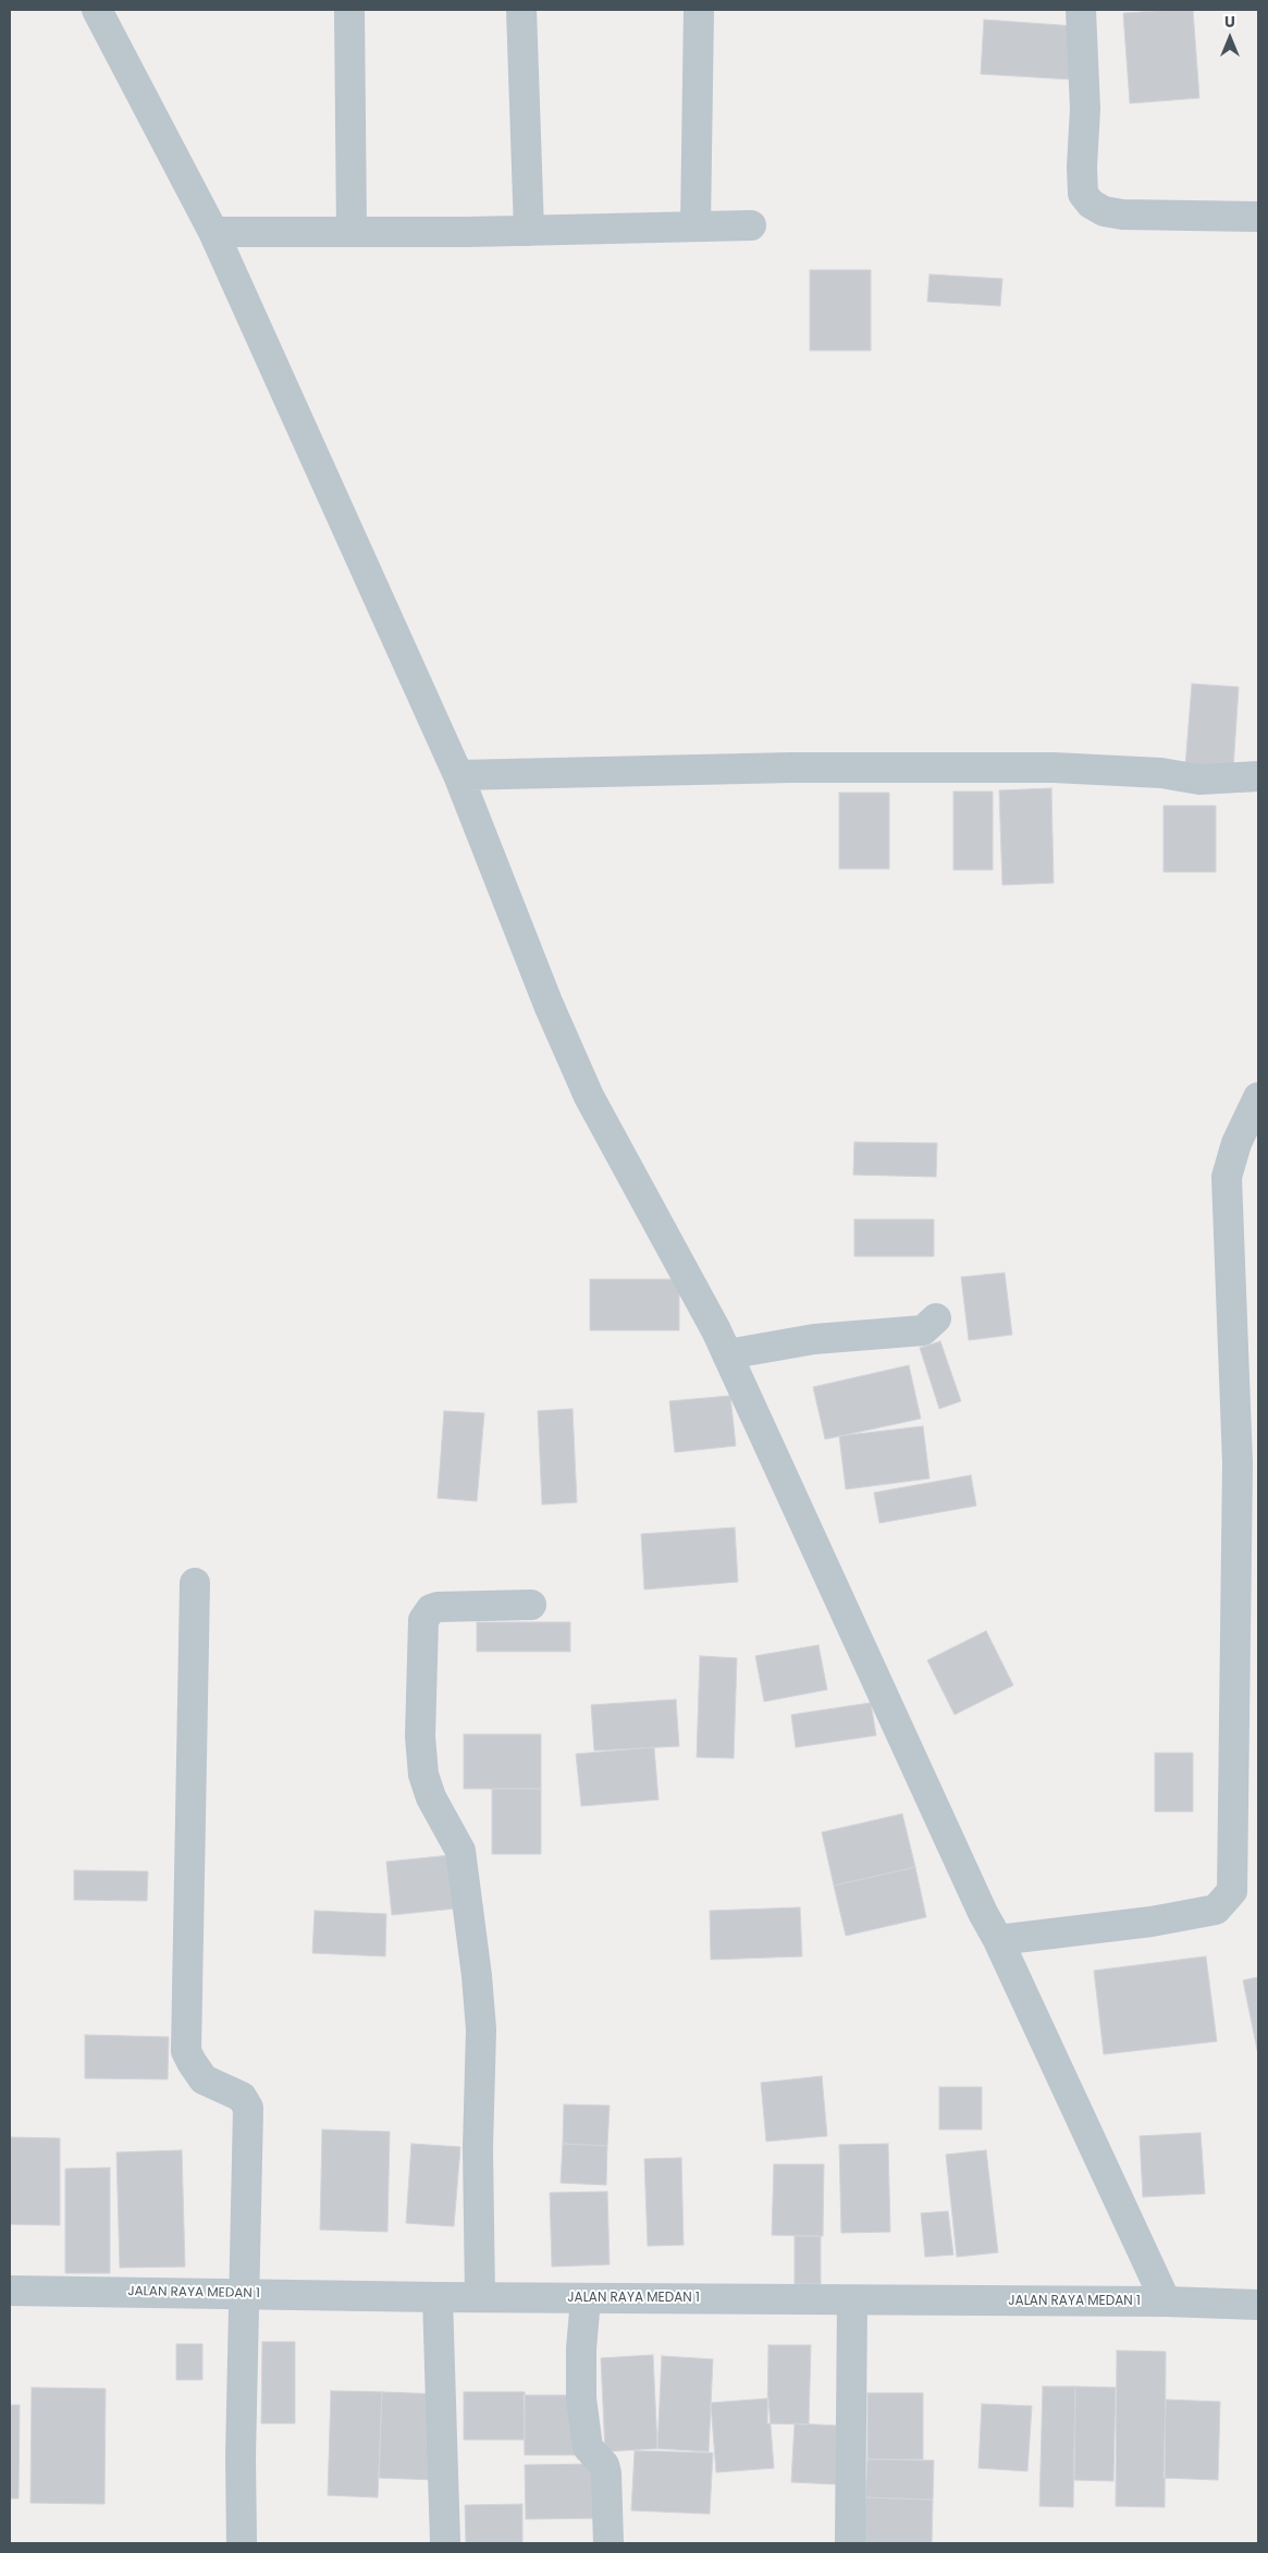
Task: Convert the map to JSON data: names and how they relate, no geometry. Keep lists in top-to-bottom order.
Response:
{
  "streets": {
    "street": ["JALAN RAYA MEDAN 1"]
  },
  "north": "top"
}
